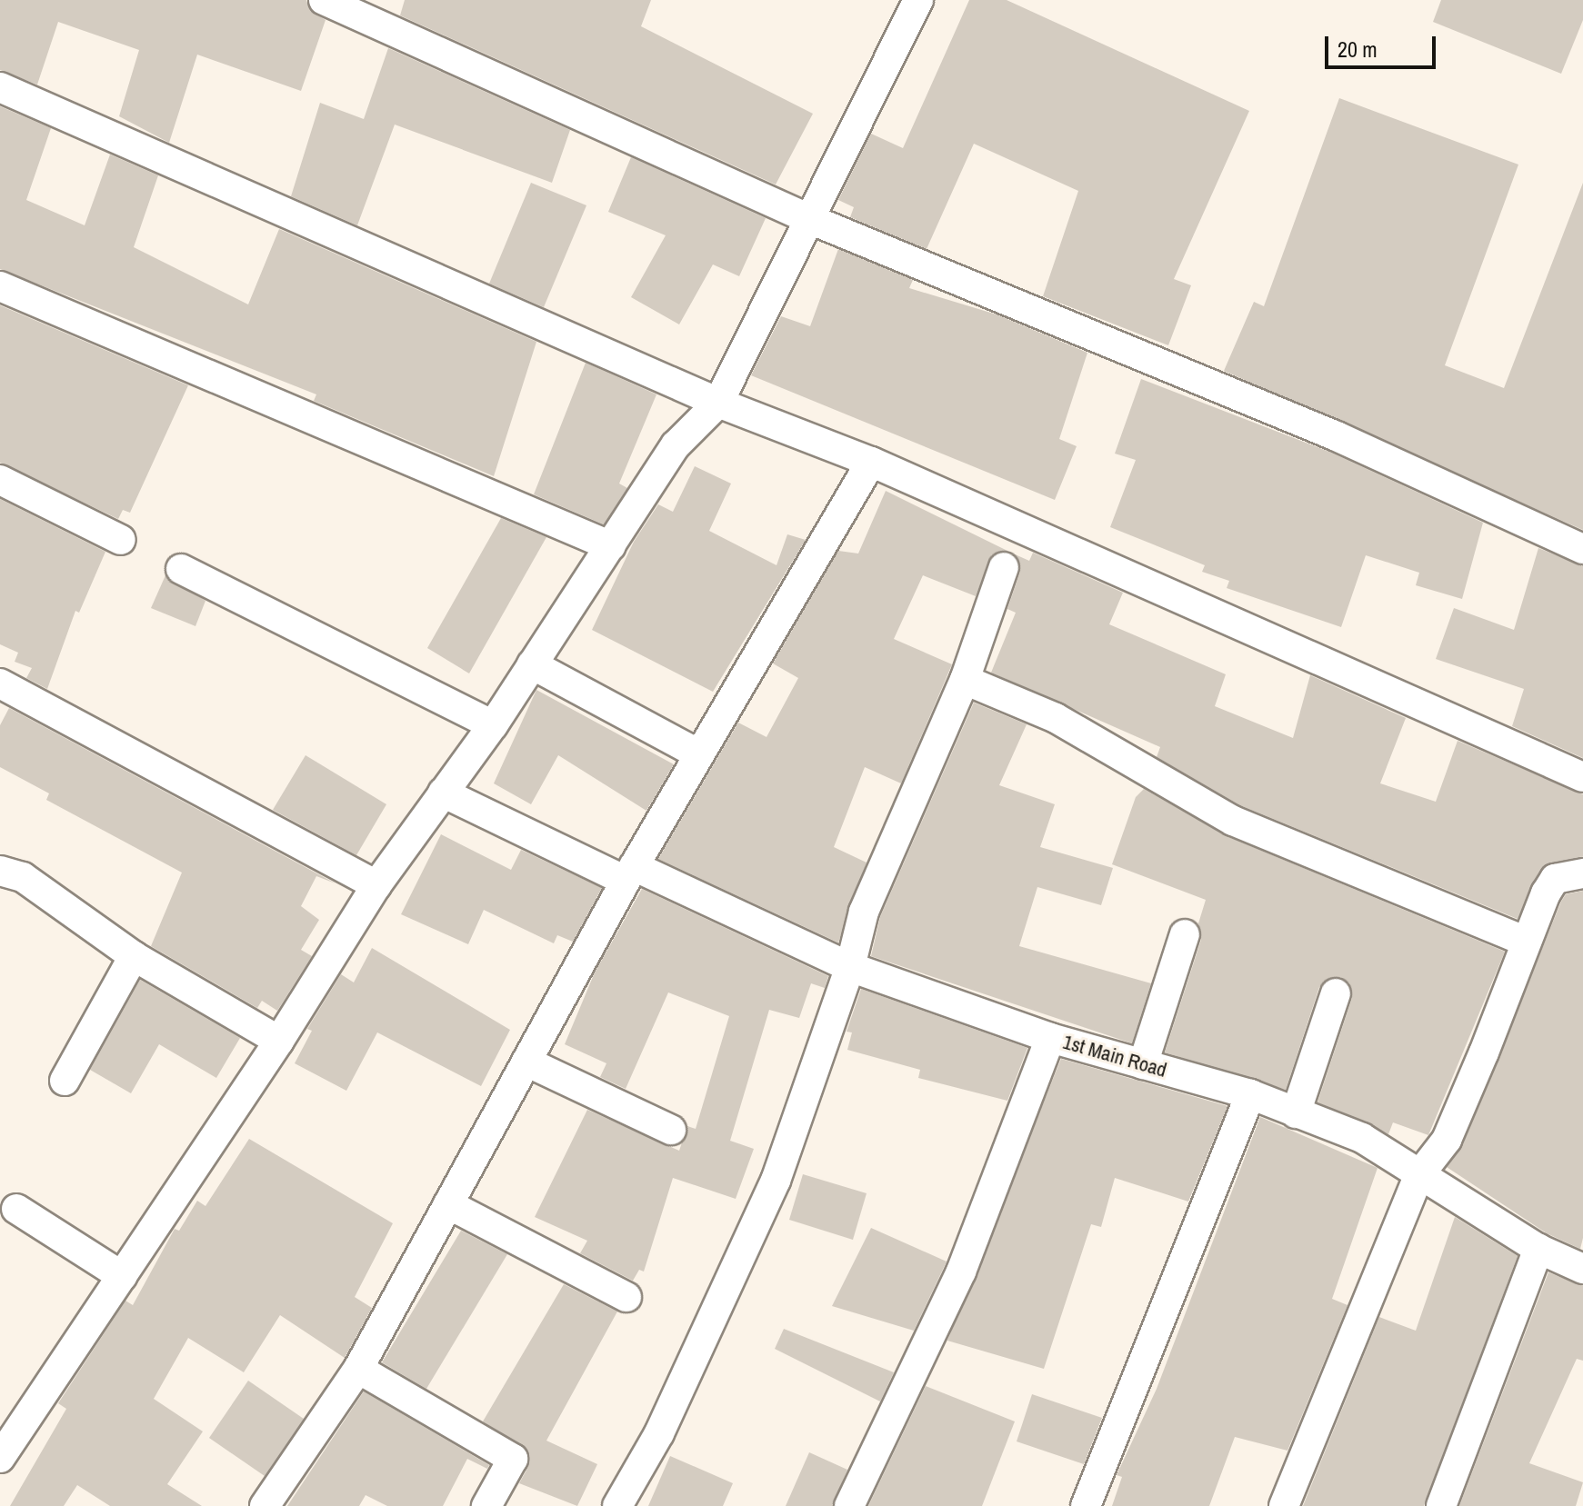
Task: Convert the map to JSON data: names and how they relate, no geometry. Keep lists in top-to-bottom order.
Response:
{
  "streets": {
    "street": ["1st Main Road"]
  },
  "scale_bar": "20 m"
}
